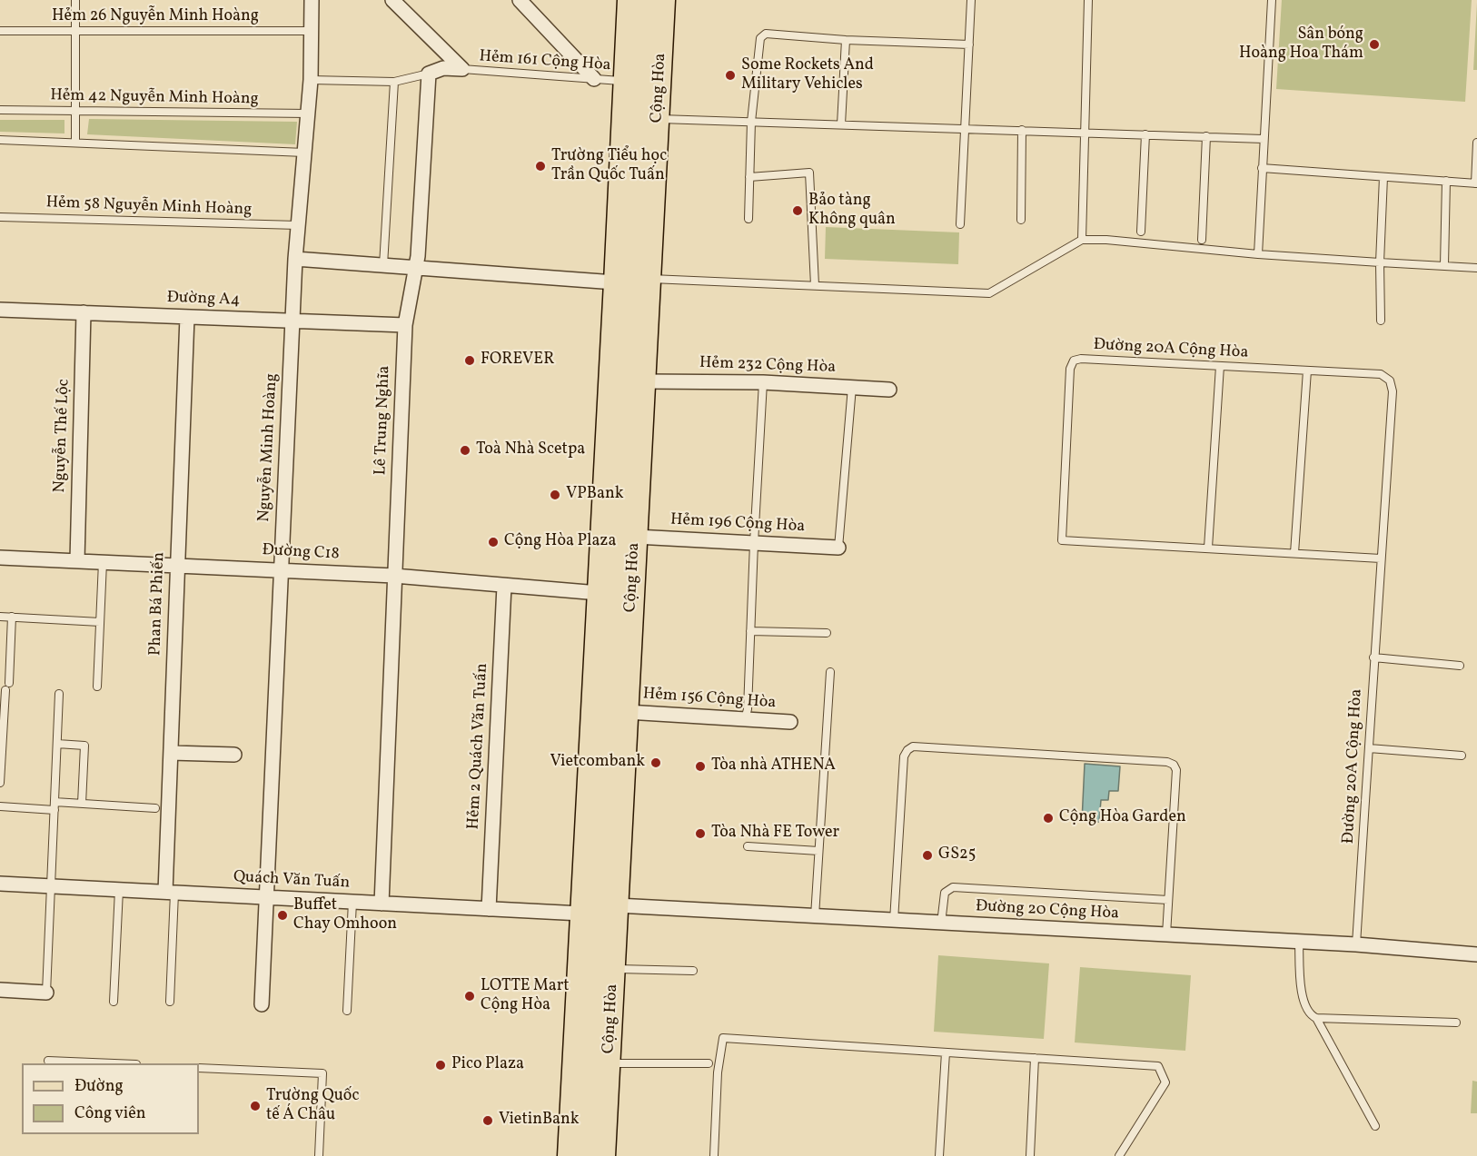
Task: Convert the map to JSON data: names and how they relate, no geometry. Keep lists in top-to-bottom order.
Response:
{
  "streets": {
    "main road": ["Cộng Hòa"],
    "street": [
      "Đường A4",
      "Hẻm 232 Cộng Hòa",
      "Lê Trung Nghĩa",
      "Nguyễn Thế Lộc",
      "Nguyễn Minh Hoàng",
      "Hẻm 196 Cộng Hòa",
      "Đường C18",
      "Phan Bá Phiến",
      "Hẻm 156 Cộng Hòa",
      "Hẻm 2 Quách Văn Tuấn",
      "Quách Văn Tuấn",
      "Đường 20 Cộng Hòa"
    ],
    "lane": [
      "Hẻm 26 Nguyễn Minh Hoàng",
      "Hẻm 161 Cộng Hòa",
      "Hẻm 42 Nguyễn Minh Hoàng",
      "Hẻm 58 Nguyễn Minh Hoàng",
      "Đường 20A Cộng Hòa"
    ]
  },
  "crossings": [
    ["Hẻm 26 Nguyễn Minh Hoàng", "Nguyễn Minh Hoàng"],
    ["Hẻm 161 Cộng Hòa", "Cộng Hòa"],
    ["Cộng Hòa", "Hẻm 232 Cộng Hòa"],
    ["Cộng Hòa", "Hẻm 196 Cộng Hòa"],
    ["Cộng Hòa", "Đường C18"],
    ["Cộng Hòa", "Hẻm 156 Cộng Hòa"],
    ["Cộng Hòa", "Quách Văn Tuấn"],
    ["Cộng Hòa", "Đường 20 Cộng Hòa"],
    ["Hẻm 42 Nguyễn Minh Hoàng", "Nguyễn Minh Hoàng"],
    ["Hẻm 58 Nguyễn Minh Hoàng", "Nguyễn Minh Hoàng"],
    ["Đường A4", "Lê Trung Nghĩa"],
    ["Đường A4", "Nguyễn Thế Lộc"],
    ["Đường A4", "Nguyễn Minh Hoàng"],
    ["Đường A4", "Phan Bá Phiến"],
    ["Đường 20A Cộng Hòa", "Đường 20 Cộng Hòa"],
    ["Lê Trung Nghĩa", "Đường C18"],
    ["Lê Trung Nghĩa", "Quách Văn Tuấn"],
    ["Nguyễn Thế Lộc", "Đường C18"],
    ["Nguyễn Minh Hoàng", "Đường C18"],
    ["Nguyễn Minh Hoàng", "Quách Văn Tuấn"],
    ["Đường C18", "Phan Bá Phiến"],
    ["Đường C18", "Hẻm 2 Quách Văn Tuấn"],
    ["Phan Bá Phiến", "Quách Văn Tuấn"],
    ["Hẻm 2 Quách Văn Tuấn", "Quách Văn Tuấn"]
  ],
  "places": [
    "Sân bóng Hoàng Hoa Thám",
    "Some Rockets And Military Vehicles",
    "Trường Tiểu học Trần Quốc Tuấn",
    "Bảo tàng Không quân",
    "FOREVER",
    "Toà Nhà Scetpa",
    "VPBank",
    "Cộng Hòa Plaza",
    "Vietcombank",
    "Tòa nhà ATHENA",
    "Cộng Hòa Garden",
    "Tòa Nhà FE Tower",
    "GS25",
    "Buffet Chay Omhoon",
    "LOTTE Mart Cộng Hòa",
    "Pico Plaza",
    "Trường Quốc tế Á Châu",
    "VietinBank"
  ],
  "legend": ["Đường", "Công viên"]
}
